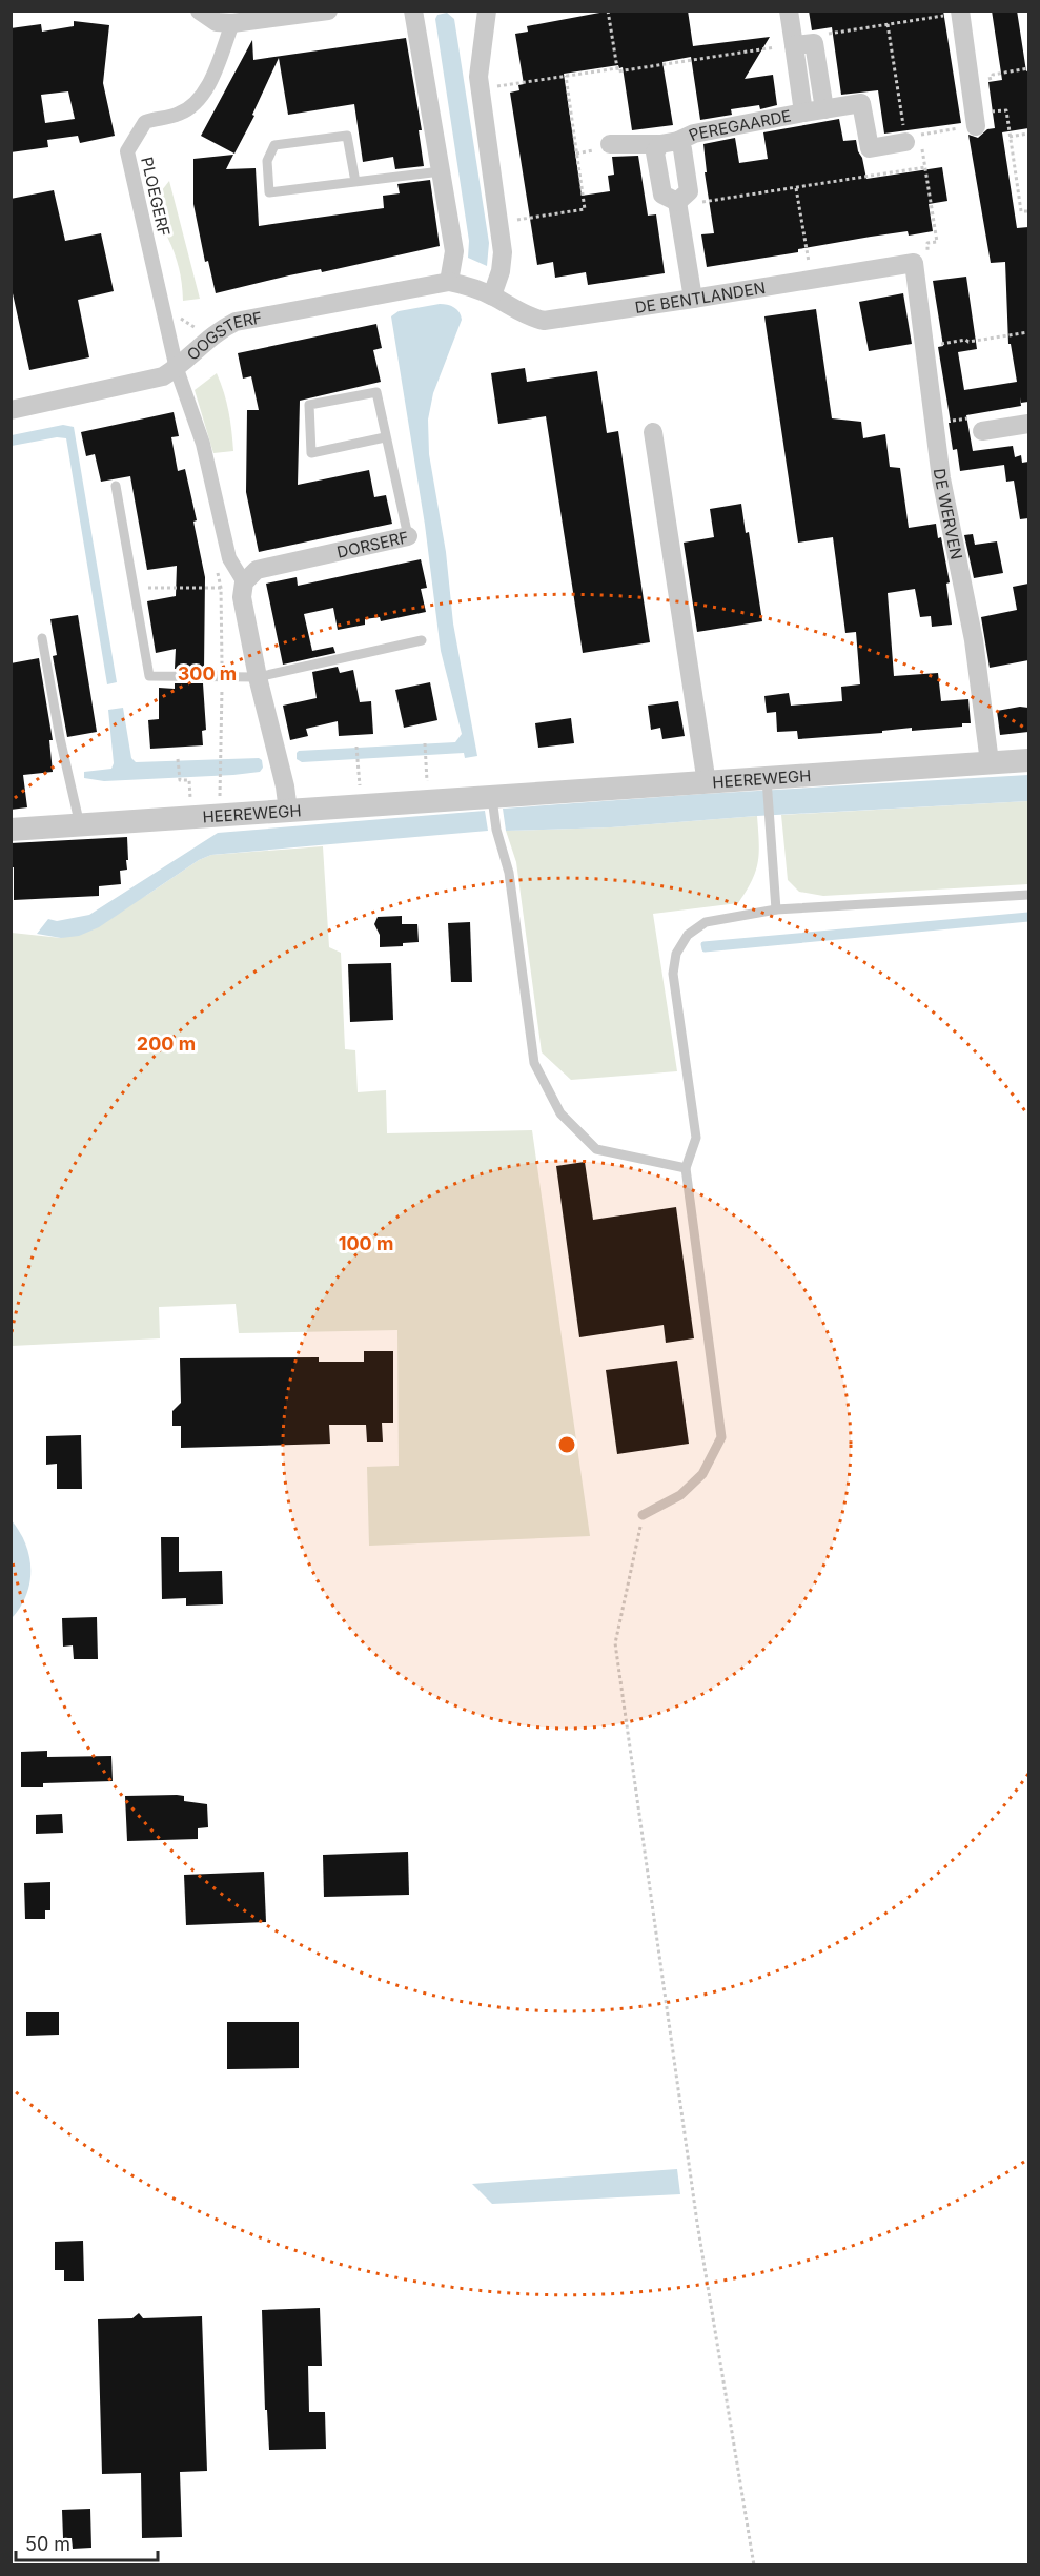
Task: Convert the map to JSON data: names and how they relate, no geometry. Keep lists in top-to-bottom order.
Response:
{
  "streets": {
    "street": [
      "PEREGAARDE",
      "PLOEGERF",
      "DE BENTLANDEN",
      "OOGSTERF",
      "DE WERVEN",
      "DORSERF",
      "HEEREWEGH"
    ]
  },
  "crossings": [
    ["PLOEGERF", "OOGSTERF"],
    ["DE BENTLANDEN", "OOGSTERF"],
    ["DE BENTLANDEN", "DE WERVEN"],
    ["DE WERVEN", "HEEREWEGH"]
  ],
  "scale_bar": "50 m",
  "rings": ["300 m", "200 m", "100 m"]
}
